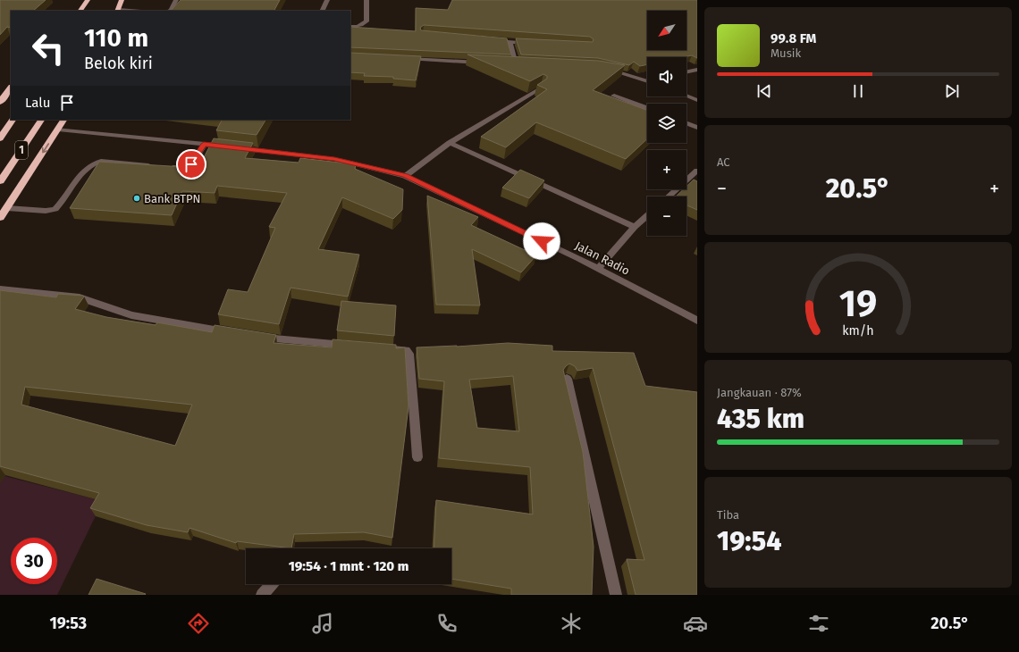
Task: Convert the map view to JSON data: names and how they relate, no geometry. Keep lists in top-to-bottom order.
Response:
{
  "streets": {
    "highway": ["1"],
    "street": ["Jalan Radio"]
  },
  "places": ["Bank BTPN"],
  "north": "bottom left",
  "page": {
    "map_buttons": ["+", "−"],
    "turn": ["110 m", "Belok kiri"],
    "song": ["99.8 FM", "Musik"],
    "then": "Lalu",
    "tile": [
      "AC",
      ["Jangkauan · 87%", "435 km"],
      ["Tiba", "19:54"]
    ],
    "heat": ["−", "20.5°", "+"],
    "limit": "30",
    "trip": "19:54 · 1 mnt · 120 m",
    "tabs": ["19:53", "20.5°"],
    "gauge": ["19", "km/h"]
  }
}
